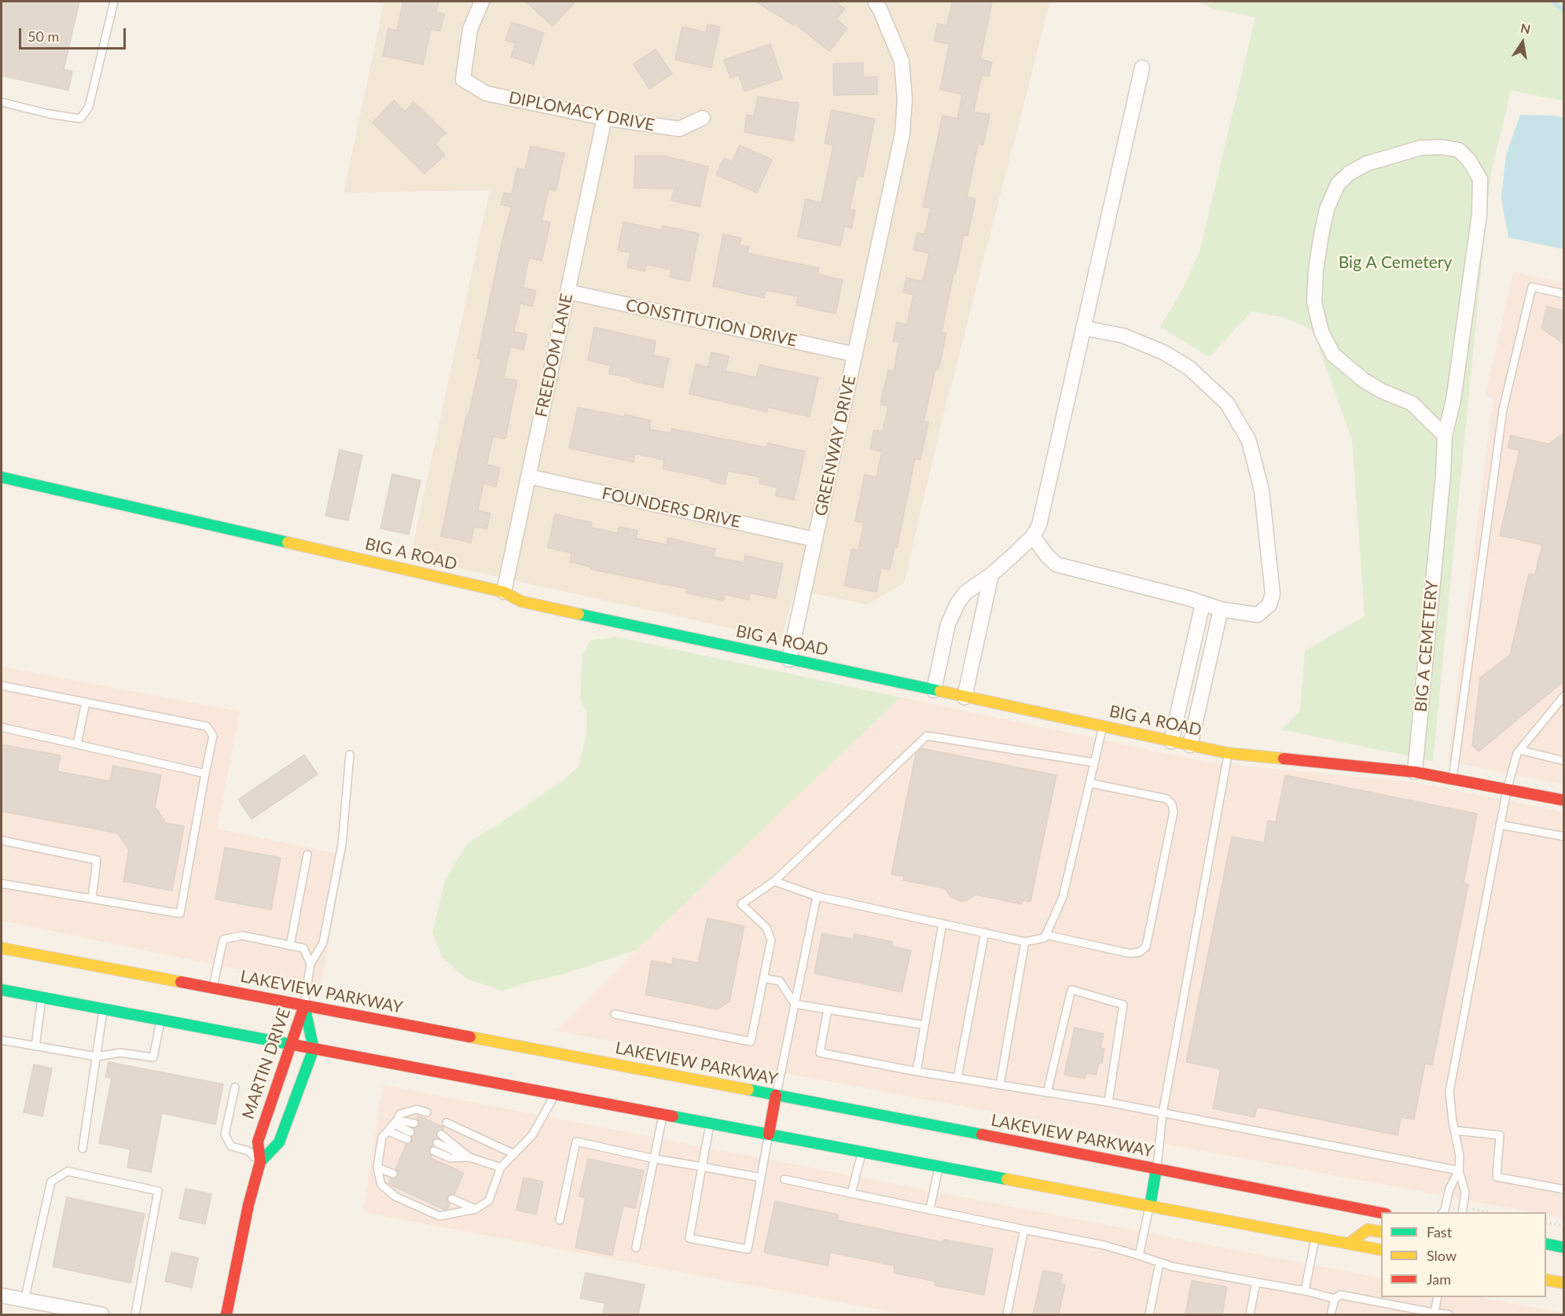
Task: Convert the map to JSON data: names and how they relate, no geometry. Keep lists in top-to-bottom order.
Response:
{
  "streets": {
    "main road": ["BIG A ROAD", "LAKEVIEW PARKWAY", "MARTIN DRIVE"],
    "street": [
      "DIPLOMACY DRIVE",
      "CONSTITUTION DRIVE",
      "FREEDOM LANE",
      "GREENWAY DRIVE",
      "FOUNDERS DRIVE",
      "BIG A CEMETERY"
    ]
  },
  "crossings": [
    ["DIPLOMACY DRIVE", "FREEDOM LANE"],
    ["CONSTITUTION DRIVE", "FREEDOM LANE"],
    ["CONSTITUTION DRIVE", "GREENWAY DRIVE"],
    ["FREEDOM LANE", "FOUNDERS DRIVE"],
    ["FREEDOM LANE", "BIG A ROAD"],
    ["GREENWAY DRIVE", "FOUNDERS DRIVE"],
    ["GREENWAY DRIVE", "BIG A ROAD"],
    ["BIG A ROAD", "BIG A CEMETERY"],
    ["LAKEVIEW PARKWAY", "MARTIN DRIVE"]
  ],
  "parks": ["Big A Cemetery"],
  "legend": ["Fast", "Slow", "Jam"],
  "scale_bar": "50 m",
  "north": "top"
}
